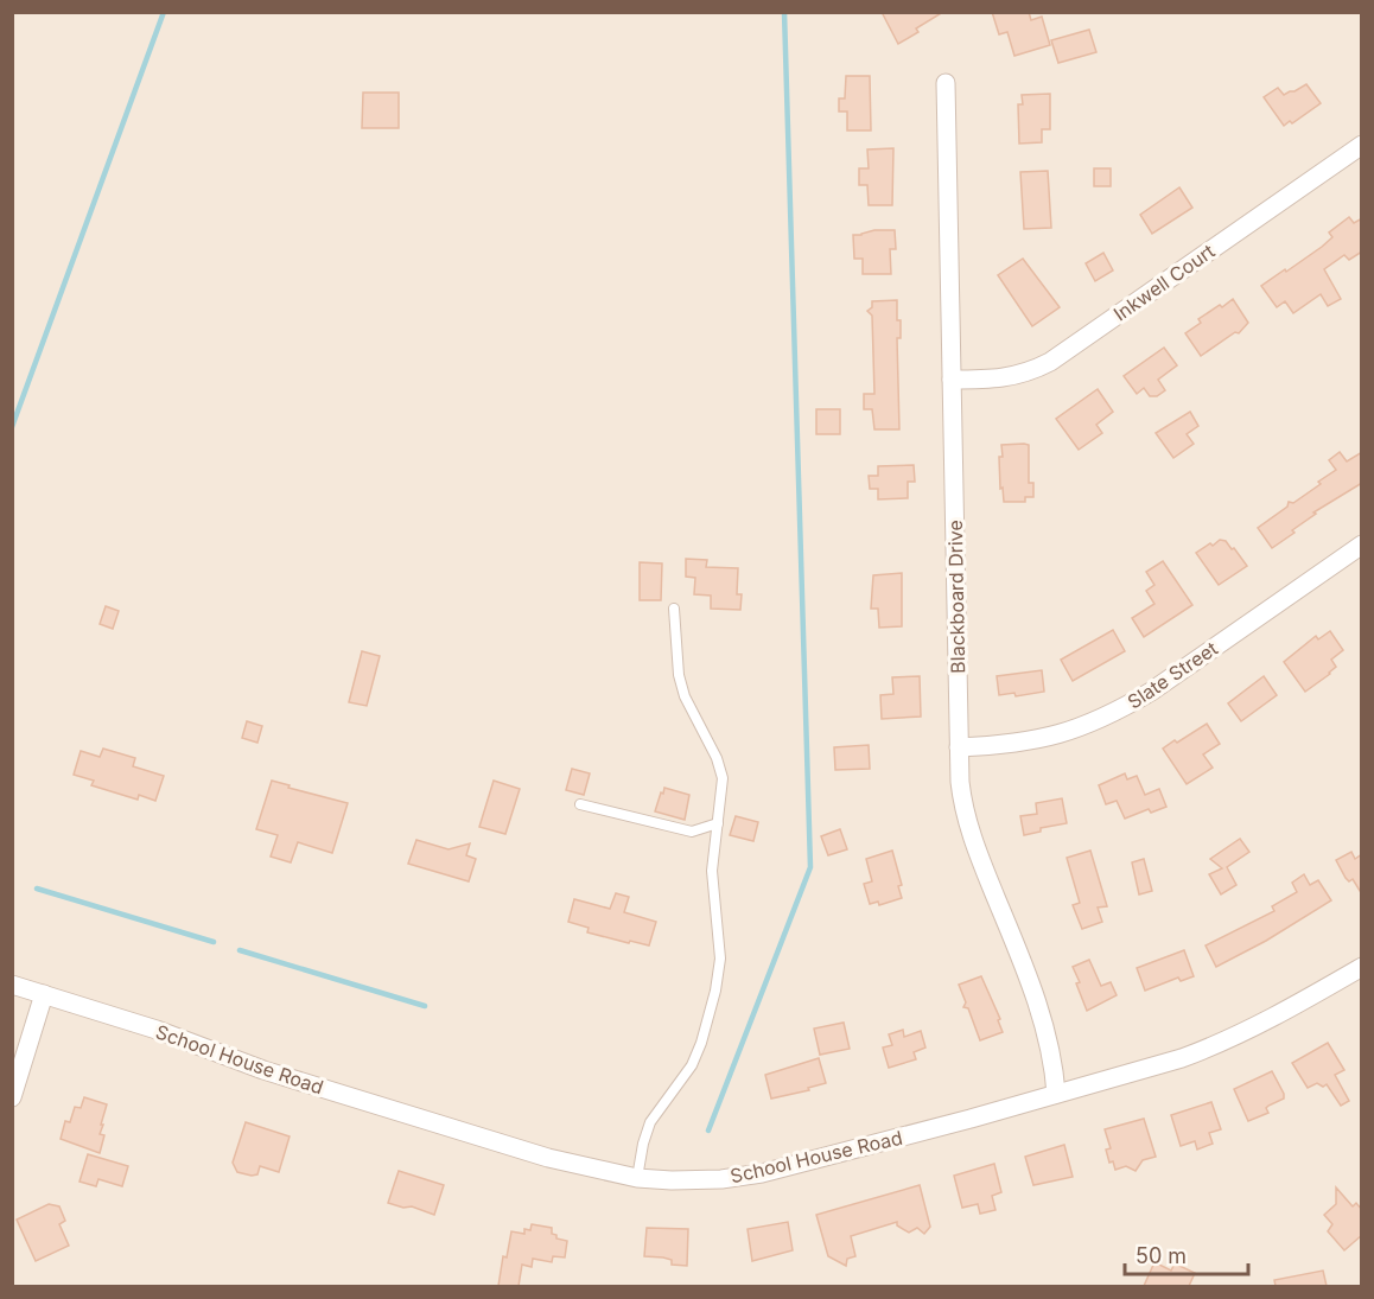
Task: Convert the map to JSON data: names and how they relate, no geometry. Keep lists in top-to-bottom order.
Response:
{
  "streets": {
    "street": [
      "Inkwell Court",
      "Blackboard Drive",
      "Slate Street",
      "School House Road"
    ]
  },
  "crossings": [
    ["Inkwell Court", "Blackboard Drive"],
    ["Blackboard Drive", "Slate Street"],
    ["Blackboard Drive", "School House Road"]
  ],
  "scale_bar": "50 m"
}
